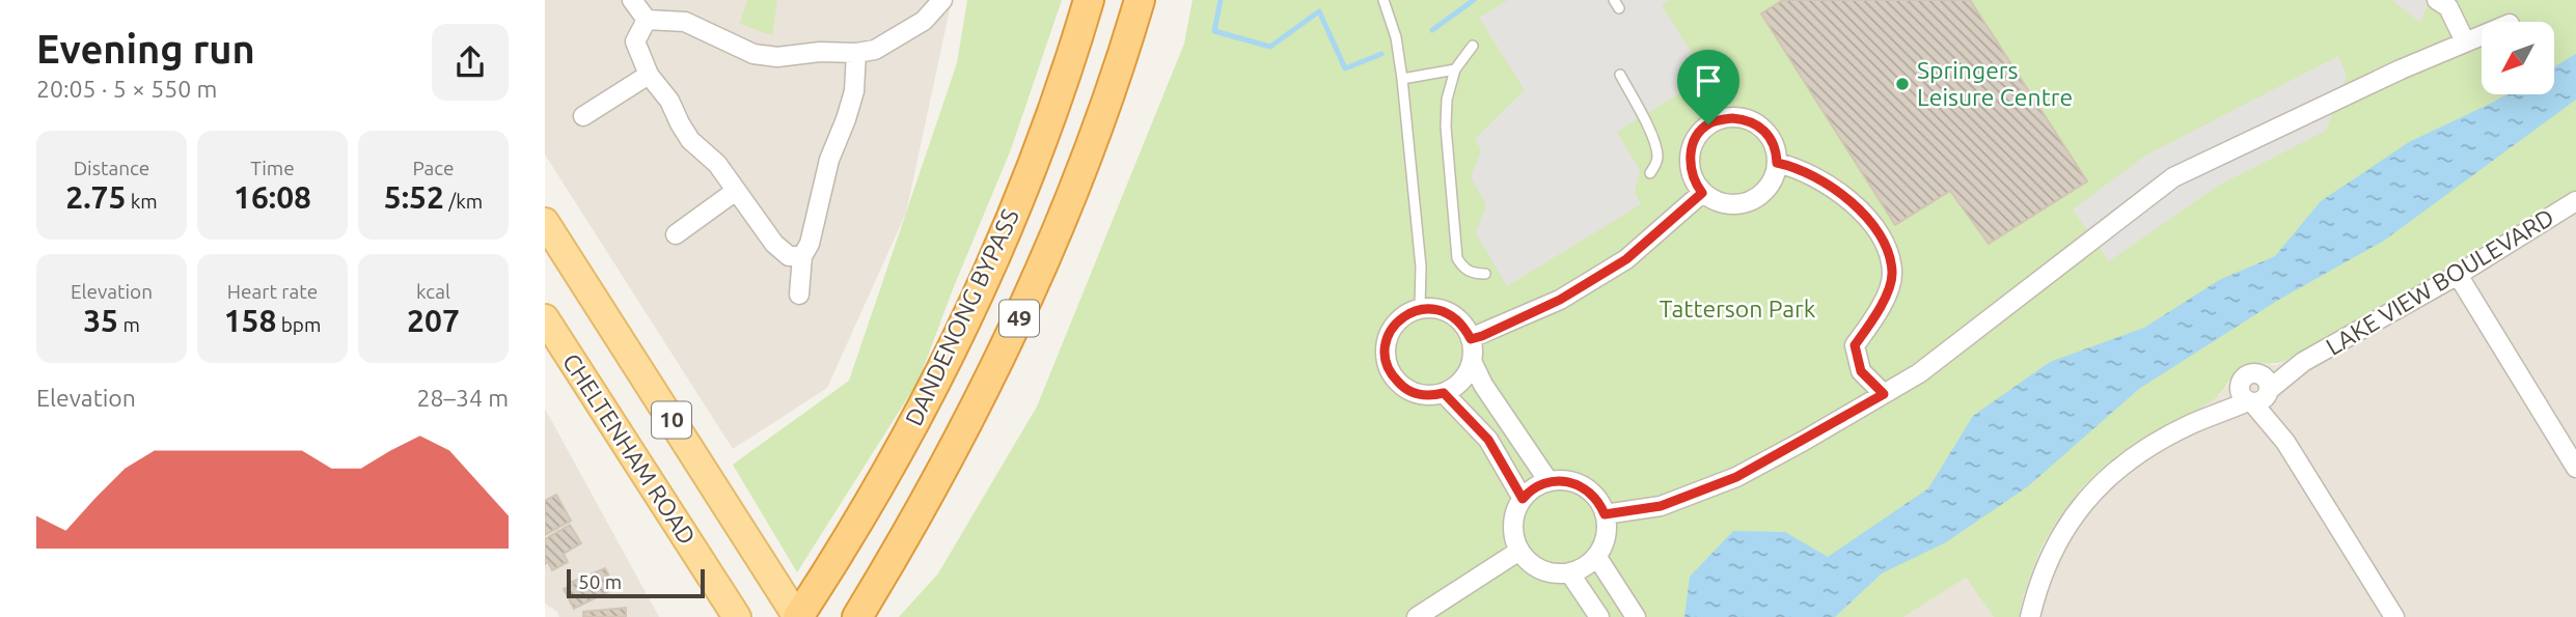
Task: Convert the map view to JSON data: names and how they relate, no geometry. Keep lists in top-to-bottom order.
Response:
{
  "streets": {
    "highway": ["DANDENONG BYPASS", "49"],
    "main road": ["10", "CHELTENHAM ROAD"],
    "street": ["LAKE VIEW BOULEVARD"]
  },
  "crossings": [
    ["DANDENONG BYPASS", "10"]
  ],
  "parks": ["Tatterson Park"],
  "places": ["Springers Leisure Centre"],
  "scale_bar": "50 m",
  "north": "bottom left",
  "page": {
    "heading": ["Evening run", "20:05 · 5 × 550 m"],
    "stats": [
      ["Distance", "2.75 km"],
      ["Time", "16:08"],
      ["Pace", "5:52 /km"],
      ["Elevation", "35 m"],
      ["Heart rate", "158 bpm"],
      ["kcal", "207"]
    ],
    "chart": ["Elevation", "28–34 m"],
    "scale": "50 m"
  }
}
